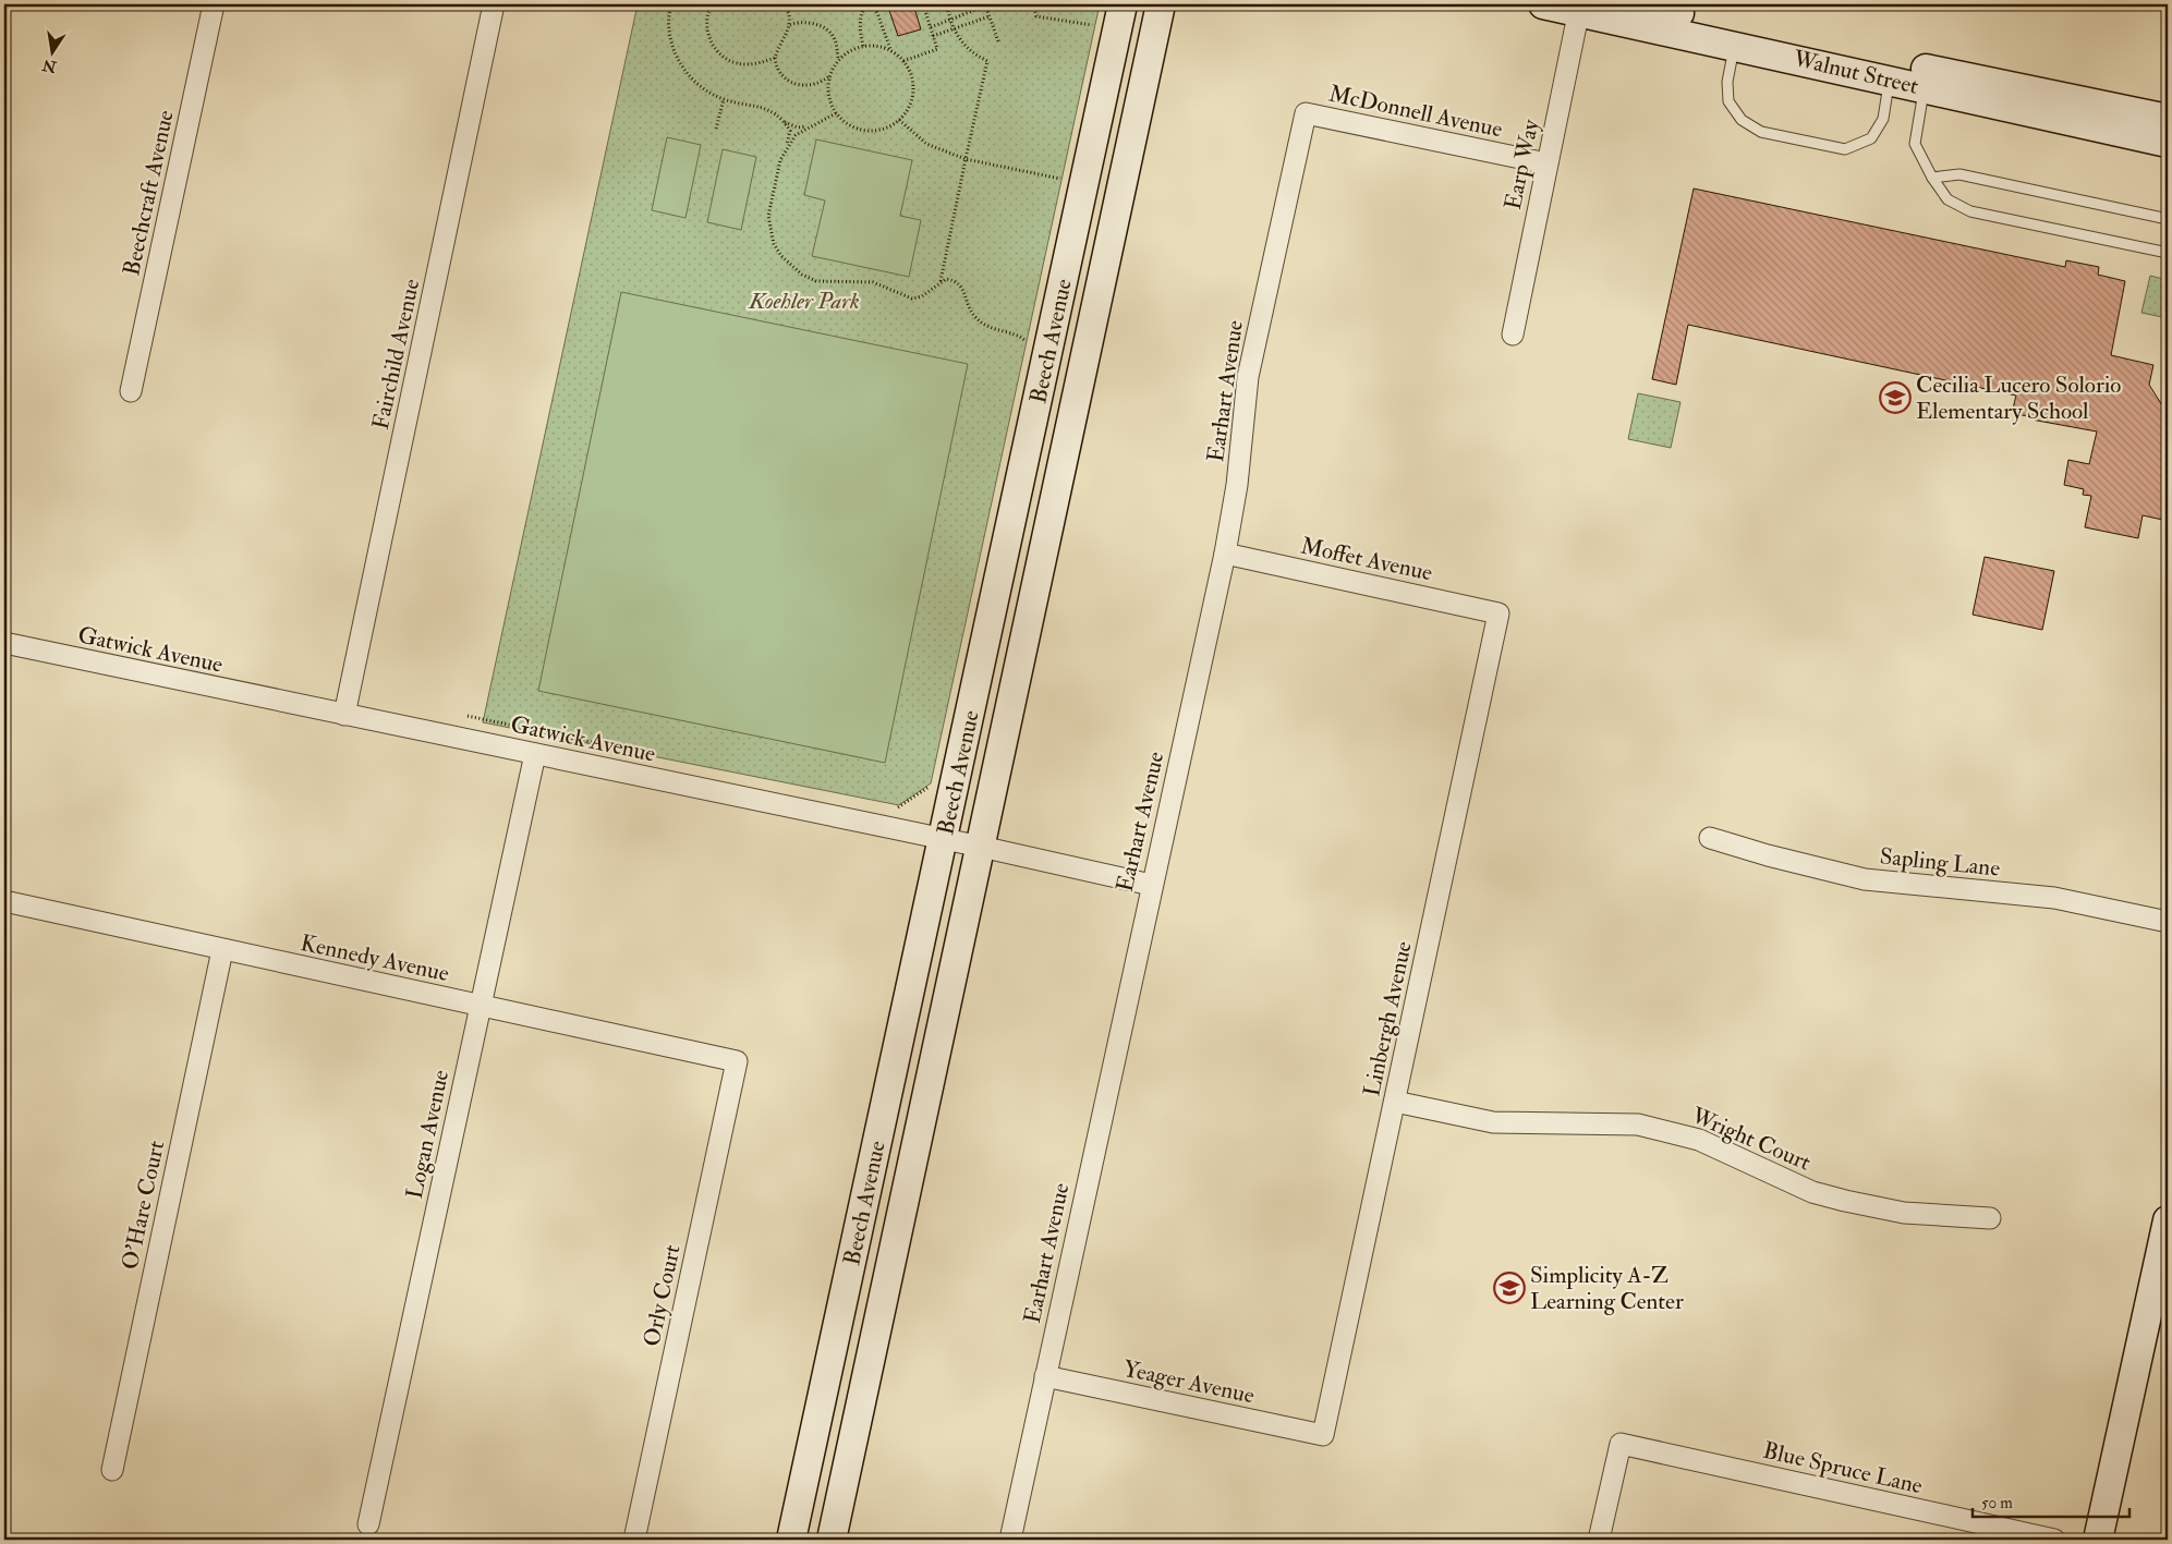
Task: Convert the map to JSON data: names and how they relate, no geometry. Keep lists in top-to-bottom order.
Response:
{
  "streets": {
    "main road": ["Walnut Street", "Beech Avenue"],
    "street": [
      "McDonnell Avenue",
      "Earp Way",
      "Beechcraft Avenue",
      "Fairchild Avenue",
      "Earhart Avenue",
      "Moffet Avenue",
      "Gatwick Avenue",
      "Sapling Lane",
      "Kennedy Avenue",
      "Linbergh Avenue",
      "Logan Avenue",
      "Wright Court",
      "O'Hare Court",
      "Orly Court",
      "Yeager Avenue",
      "Blue Spruce Lane"
    ]
  },
  "crossings": [
    ["Walnut Street", "Earp Way"],
    ["McDonnell Avenue", "Earp Way"],
    ["McDonnell Avenue", "Earhart Avenue"],
    ["Beech Avenue", "Gatwick Avenue"],
    ["Fairchild Avenue", "Gatwick Avenue"],
    ["Earhart Avenue", "Moffet Avenue"],
    ["Earhart Avenue", "Gatwick Avenue"],
    ["Earhart Avenue", "Yeager Avenue"],
    ["Moffet Avenue", "Linbergh Avenue"],
    ["Gatwick Avenue", "Logan Avenue"],
    ["Kennedy Avenue", "Logan Avenue"],
    ["Kennedy Avenue", "O'Hare Court"],
    ["Kennedy Avenue", "Orly Court"],
    ["Linbergh Avenue", "Wright Court"],
    ["Linbergh Avenue", "Yeager Avenue"]
  ],
  "parks": ["Koehler Park"],
  "places": {
    "school or university": ["Cecilia Lucero Solorio Elementary School", "Simplicity A-Z Learning Center"]
  },
  "scale_bar": "50 m",
  "north": "bottom"
}
